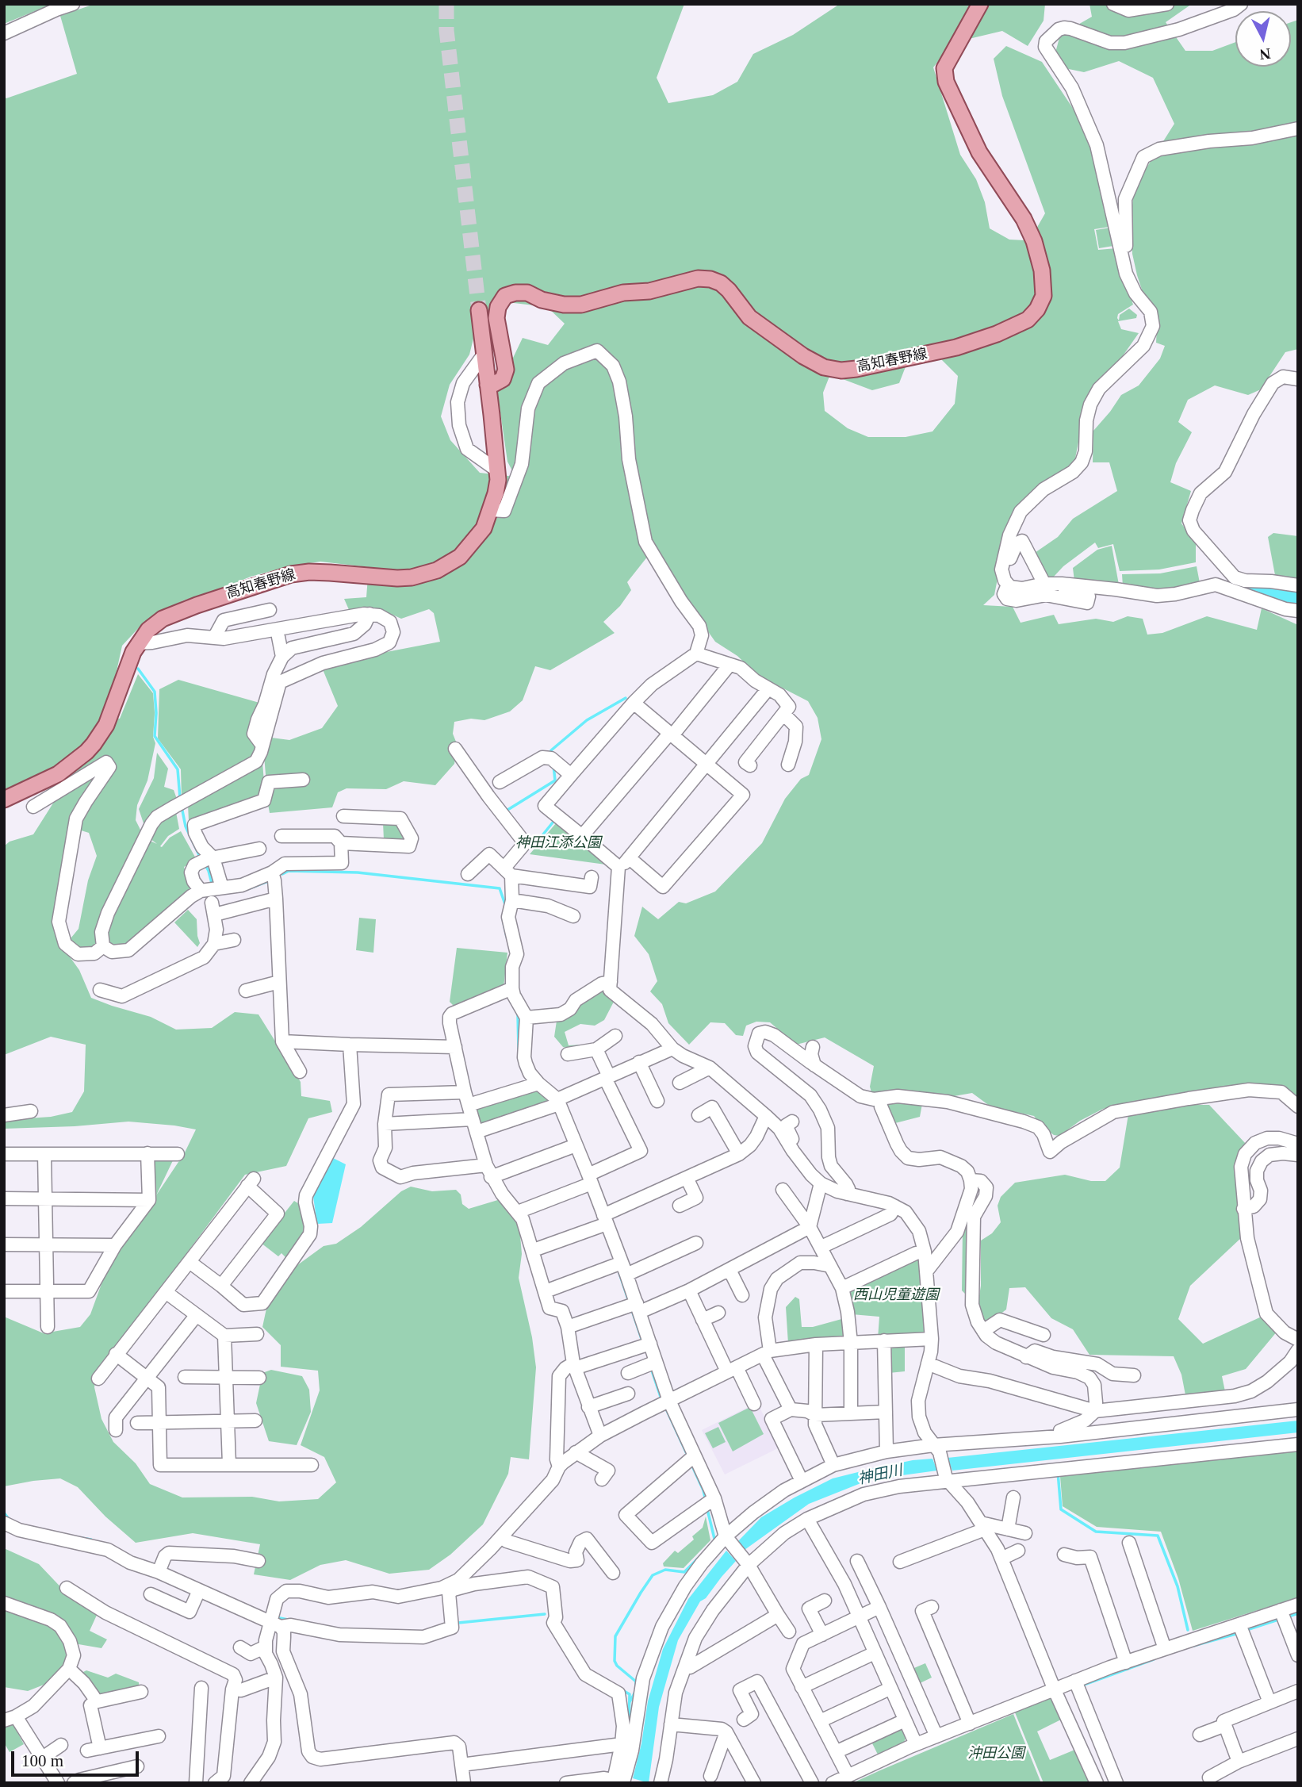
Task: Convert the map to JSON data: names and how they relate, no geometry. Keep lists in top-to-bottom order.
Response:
{
  "streets": {
    "main road": ["高知春野線"]
  },
  "water": ["神田川"],
  "parks": ["神田江添公園", "西山児童遊園", "沖田公園"],
  "scale_bar": "100 m",
  "north": "bottom"
}
